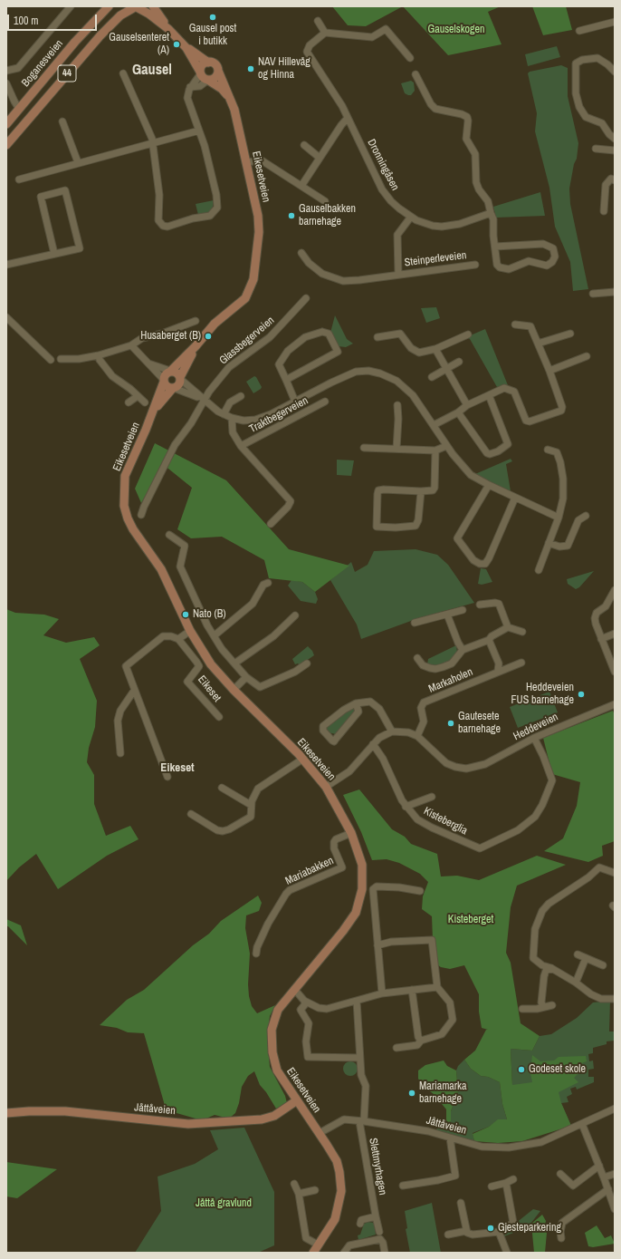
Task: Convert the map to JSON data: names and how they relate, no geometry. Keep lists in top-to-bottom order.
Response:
{
  "streets": {
    "main road": [
      "Boganesveien",
      "44",
      "Eikesetveien",
      "Jåttåveien"
    ],
    "street": [
      "Dronningåsen",
      "Steinperleveien",
      "Glassbegerveien",
      "Traktbegerveien",
      "Markaholen",
      "Eikeset",
      "Heddeveien",
      "Kisteberglia",
      "Mariabakken",
      "Slettmyrhagen"
    ]
  },
  "crossings": [
    ["Dronningåsen", "Steinperleveien"],
    ["Eikesetveien", "Mariabakken"],
    ["Eikesetveien", "Jåttåveien"],
    ["Markaholen", "Heddeveien"],
    ["Heddeveien", "Kisteberglia"],
    ["Jåttåveien", "Slettmyrhagen"]
  ],
  "districts": ["Gausel", "Eikeset"],
  "parks": ["Gauselskogen", "Kisteberget", "Jåttå gravlund"],
  "places": [
    "Gausel post i butikk",
    "Gauselsenteret (A)",
    "NAV Hillevåg og Hinna",
    "Gauselbakken barnehage",
    "Husaberget (B)",
    "Nato (B)",
    "Heddeveien FUS barnehage",
    "Gautesete barnehage",
    "Godeset skole",
    "Mariamarka barnehage",
    "Gjesteparkering"
  ],
  "scale_bar": "100 m"
}
